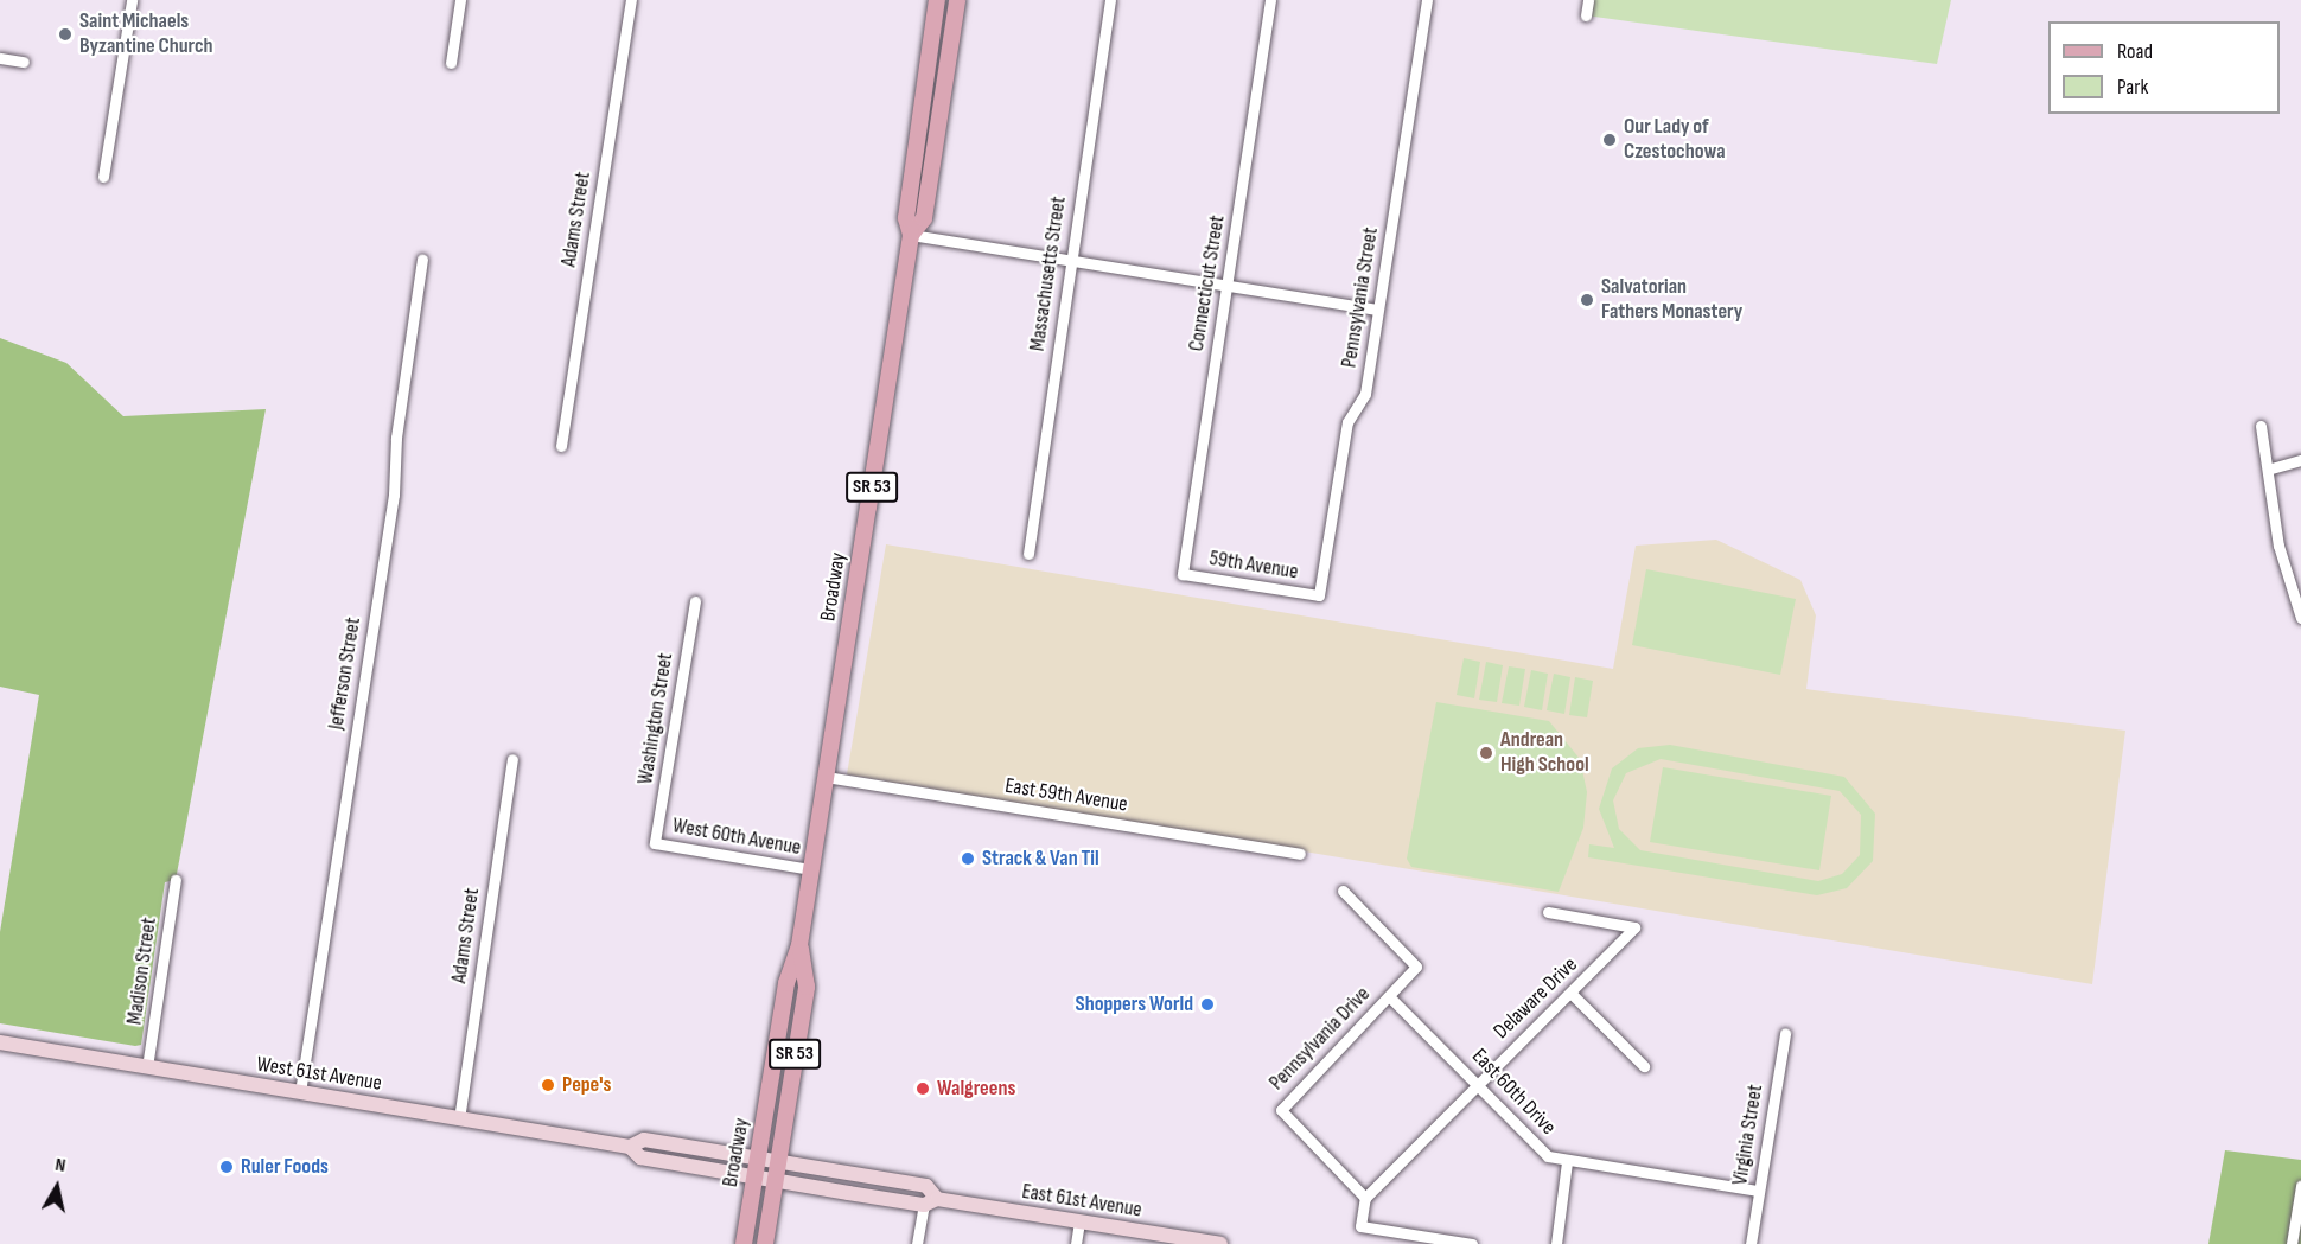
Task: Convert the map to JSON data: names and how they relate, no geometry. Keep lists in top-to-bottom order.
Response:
{
  "streets": {
    "main road": [
      "SR 53",
      "Broadway",
      "West 61st Avenue",
      "East 61st Avenue"
    ],
    "street": [
      "Adams Street",
      "Massachusetts Street",
      "Connecticut Street",
      "Pennsylvania Street",
      "59th Avenue",
      "Jefferson Street",
      "Washington Street",
      "East 59th Avenue",
      "West 60th Avenue",
      "Madison Street",
      "Delaware Drive",
      "Pennsylvania Drive",
      "East 60th Drive",
      "Virginia Street"
    ]
  },
  "crossings": [
    ["Adams Street", "West 61st Avenue"],
    ["Connecticut Street", "59th Avenue"],
    ["Pennsylvania Street", "59th Avenue"],
    ["Broadway", "East 59th Avenue"],
    ["Broadway", "West 60th Avenue"],
    ["Broadway", "West 61st Avenue"],
    ["Broadway", "East 61st Avenue"],
    ["Jefferson Street", "West 61st Avenue"],
    ["Washington Street", "West 60th Avenue"],
    ["Madison Street", "West 61st Avenue"],
    ["Delaware Drive", "Pennsylvania Drive"],
    ["Delaware Drive", "East 60th Drive"],
    ["Pennsylvania Drive", "East 60th Drive"],
    ["West 61st Avenue", "East 61st Avenue"],
    ["East 60th Drive", "Virginia Street"]
  ],
  "places": [
    "Saint Michaels Byzantine Church",
    "Our Lady of Czestochowa",
    "Salvatorian Fathers Monastery",
    "Andrean High School",
    "Strack & Van Til",
    "Shoppers World",
    "Pepe's",
    "Walgreens",
    "Ruler Foods"
  ],
  "legend": ["Road", "Park"],
  "north": "top"
}
